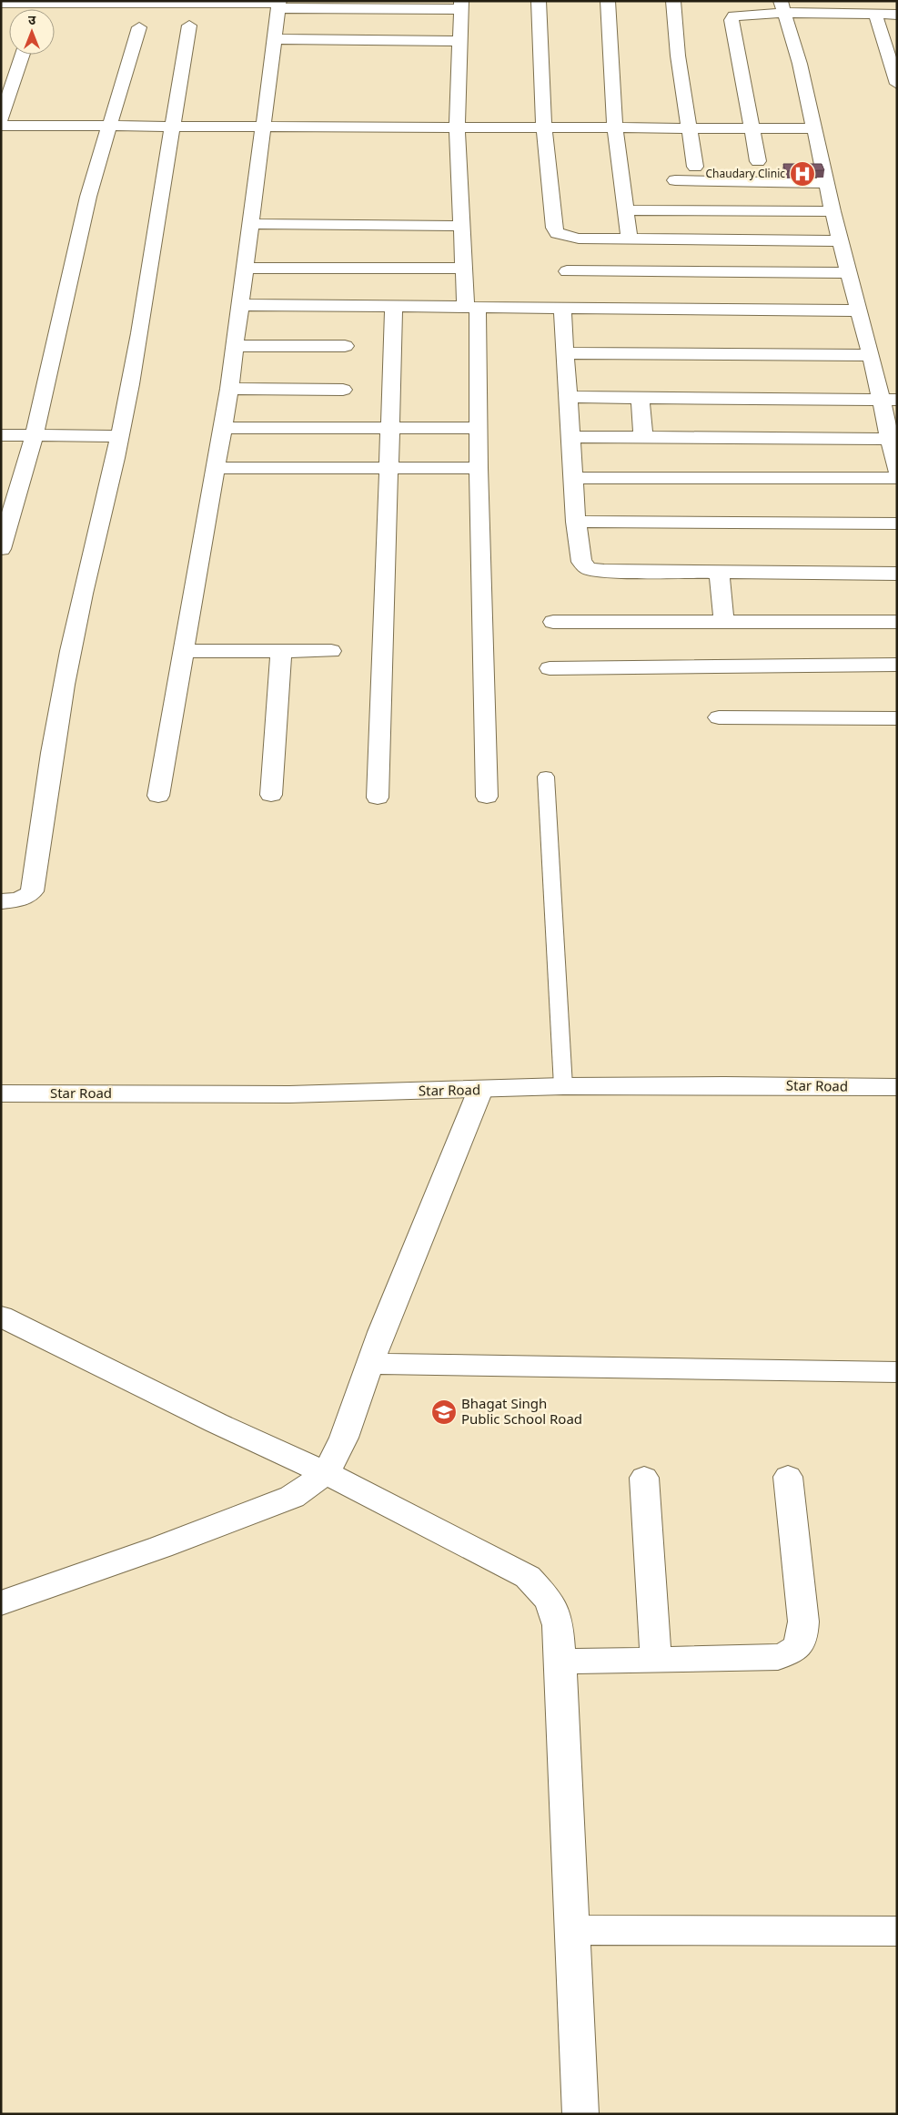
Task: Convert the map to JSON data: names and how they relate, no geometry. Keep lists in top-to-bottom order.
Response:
{
  "streets": {
    "street": ["Star Road"]
  },
  "places": {
    "hospital": ["Chaudary Clinic"],
    "school or university": ["Bhagat Singh Public School Road"]
  },
  "north": "top"
}
